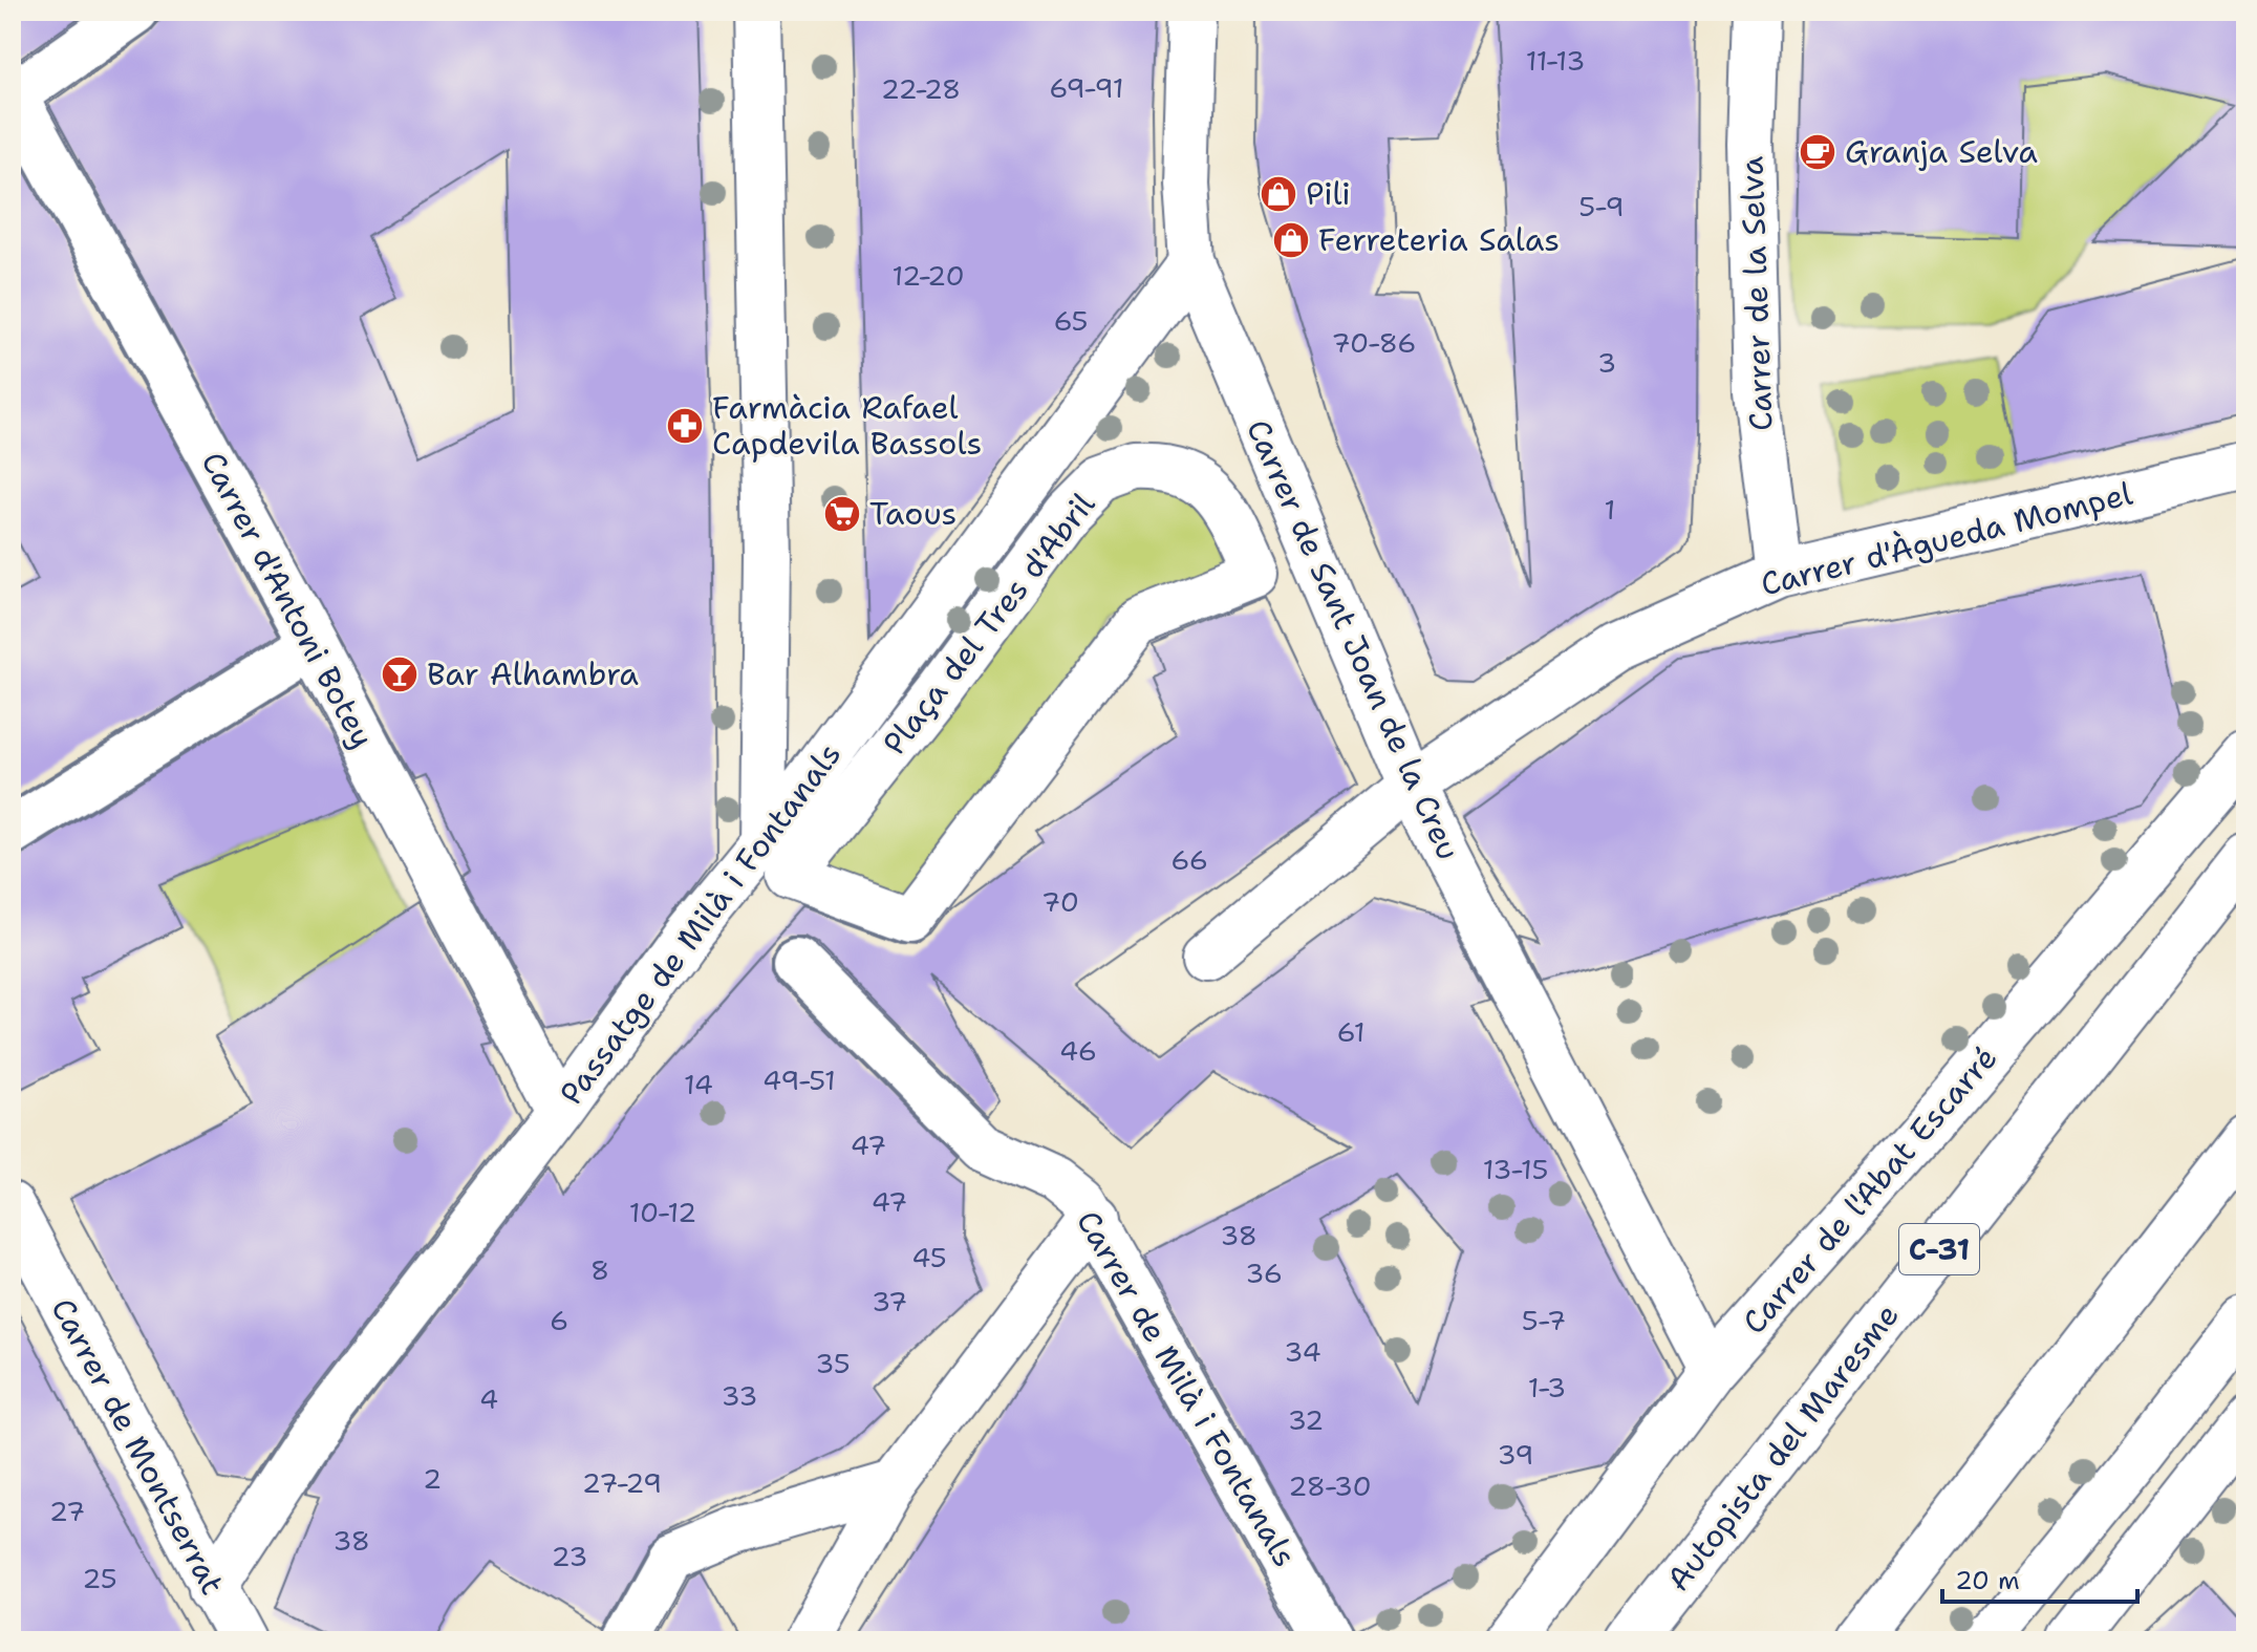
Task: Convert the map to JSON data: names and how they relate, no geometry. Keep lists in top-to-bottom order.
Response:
{
  "streets": {
    "main road": [
      "Carrer de la Selva",
      "Carrer d'Àgueda Mompel",
      "Carrer d'Antoni Botey",
      "Plaça del Tres d'Abril",
      "Carrer de Sant Joan de la Creu",
      "Passatge de Milà i Fontanals",
      "Carrer de l'Abat Escarré",
      "C-31",
      "Carrer de Milà i Fontanals",
      "Carrer de Montserrat",
      "Autopista del Maresme"
    ]
  },
  "crossings": [
    ["Carrer de la Selva", "Carrer d'Àgueda Mompel"],
    ["Carrer d'Àgueda Mompel", "Carrer de Sant Joan de la Creu"],
    ["Carrer d'Antoni Botey", "Passatge de Milà i Fontanals"],
    ["Plaça del Tres d'Abril", "Passatge de Milà i Fontanals"],
    ["Carrer de Sant Joan de la Creu", "Passatge de Milà i Fontanals"],
    ["Carrer de Sant Joan de la Creu", "Carrer de l'Abat Escarré"],
    ["Passatge de Milà i Fontanals", "Carrer de Montserrat"]
  ],
  "places": {
    "cafe": ["Granja Selva"],
    "shop": ["Pili", "Ferreteria Salas"],
    "pharmacy": ["Farmàcia Rafael Capdevila Bassols"],
    "supermarket": ["Taous"],
    "bar": ["Bar Alhambra"]
  },
  "house_numbers": [
    "11-13",
    "69-91",
    "22-28",
    "5-9",
    "12-20",
    "65",
    "70-86",
    "3",
    "1",
    "66",
    "70",
    "61",
    "46",
    "49-51",
    "14",
    "47",
    "13-15",
    "47",
    "10-12",
    "38",
    "45",
    "8",
    "36",
    "37",
    "6",
    "5-7",
    "34",
    "35",
    "1-3",
    "33",
    "4",
    "32",
    "39",
    "2",
    "27-29",
    "28-30",
    "27",
    "38",
    "23",
    "25"
  ],
  "scale_bar": "20 m"
}
